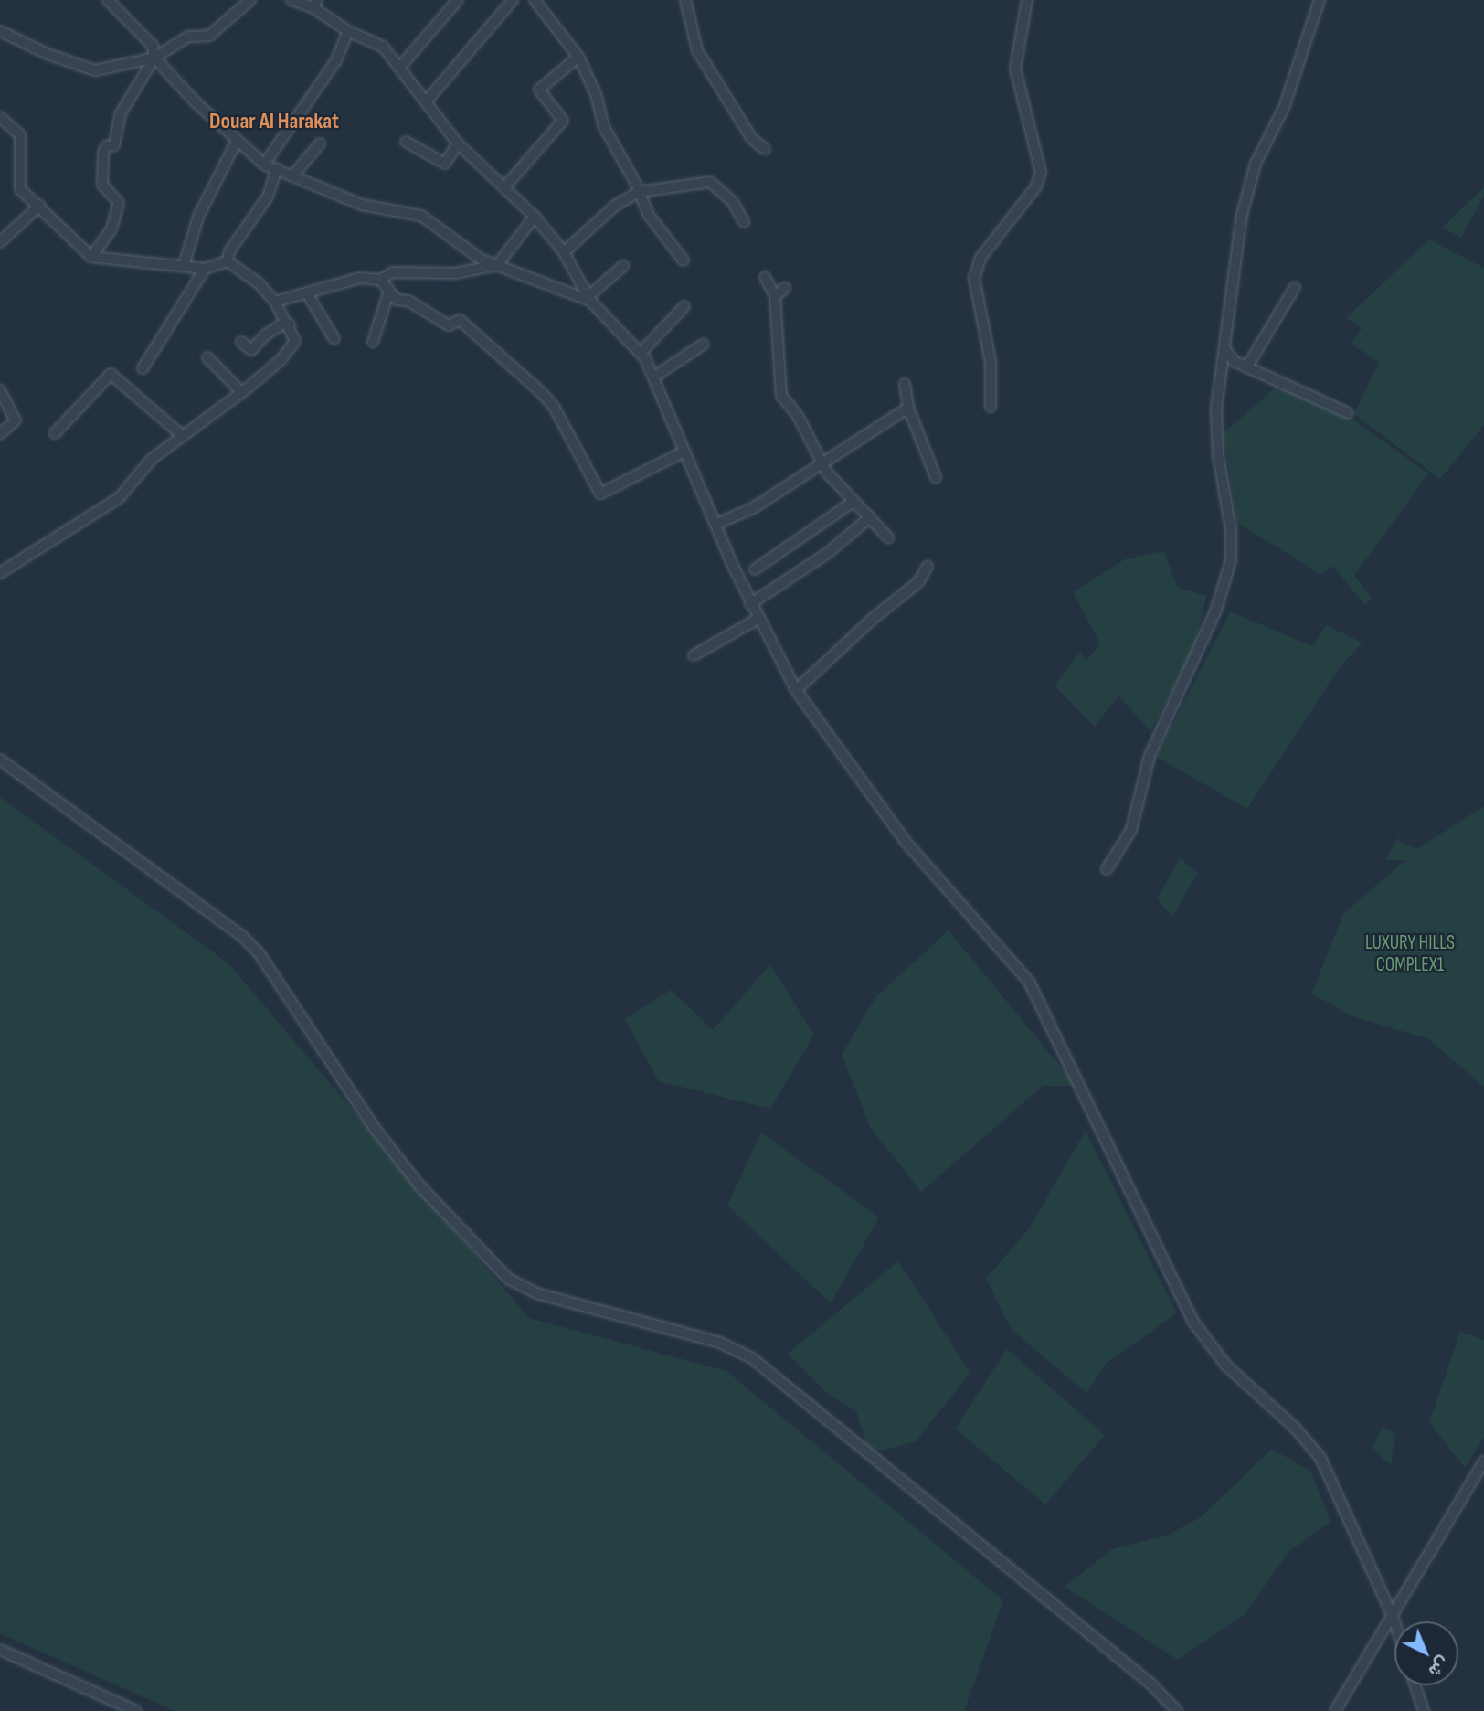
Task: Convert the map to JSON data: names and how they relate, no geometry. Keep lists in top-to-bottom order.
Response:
{
  "districts": ["Douar Al Harakat"],
  "parks": ["LUXURY HILLS COMPLEX1"],
  "north": "bottom right"
}
